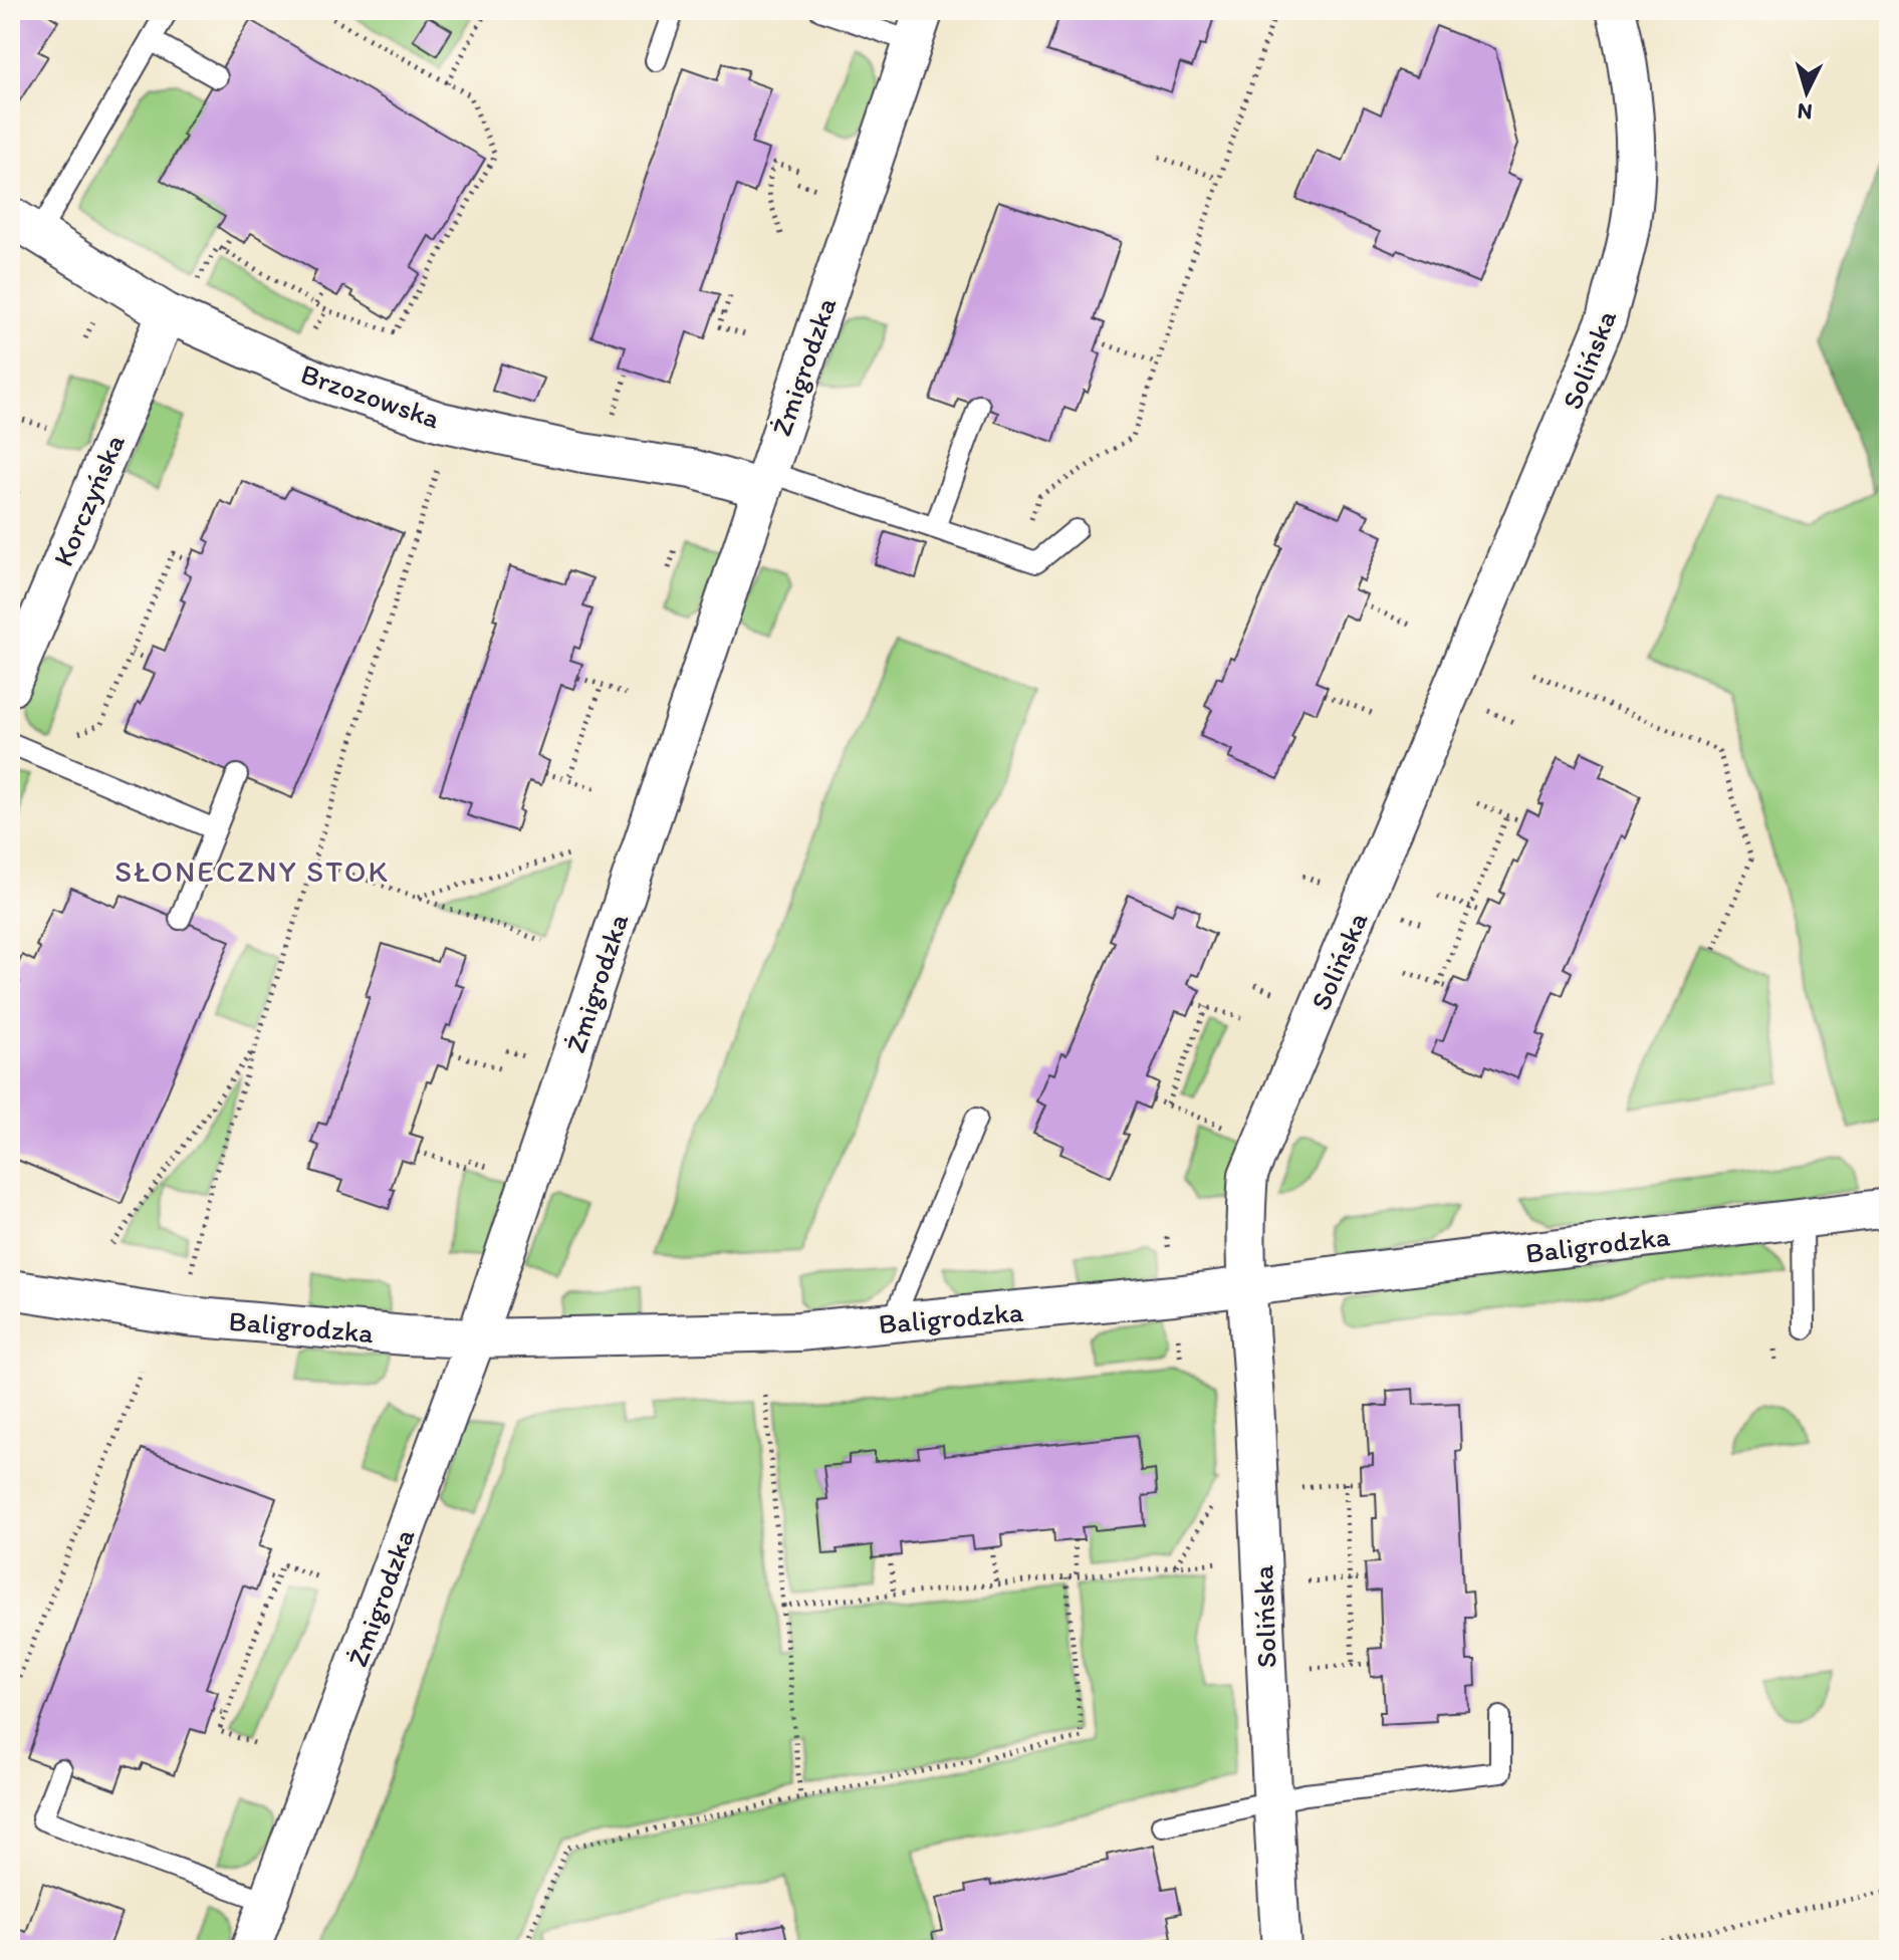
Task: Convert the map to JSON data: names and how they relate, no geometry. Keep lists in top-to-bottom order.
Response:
{
  "streets": {
    "street": [
      "Solińska",
      "Żmigrodzka",
      "Brzozowska",
      "Korczyńska",
      "Baligrodzka"
    ]
  },
  "crossings": [
    ["Solińska", "Baligrodzka"],
    ["Żmigrodzka", "Brzozowska"],
    ["Żmigrodzka", "Baligrodzka"],
    ["Brzozowska", "Korczyńska"]
  ],
  "districts": ["SŁONECZNY STOK"],
  "north": "bottom"
}
